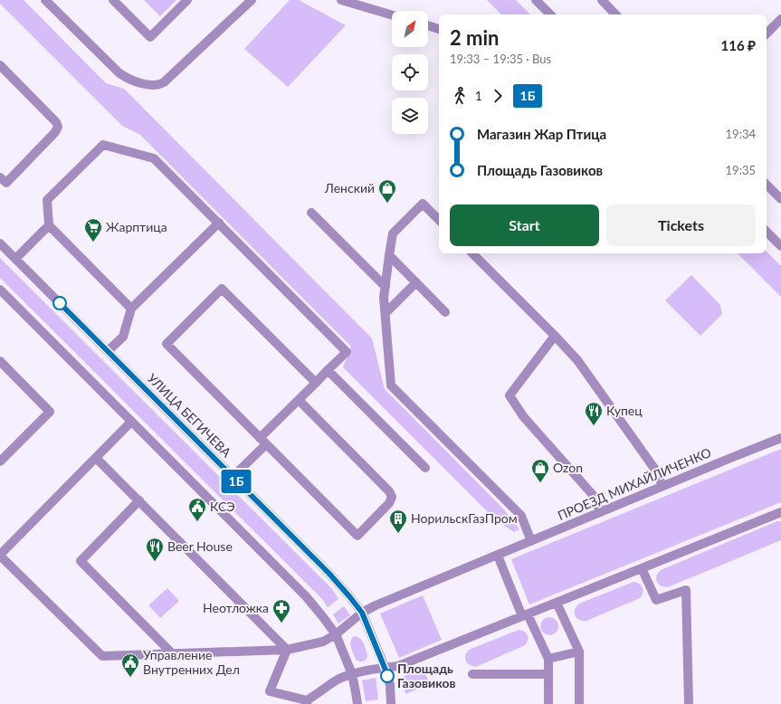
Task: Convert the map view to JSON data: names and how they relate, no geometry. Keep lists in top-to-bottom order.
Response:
{
  "streets": {
    "street": ["УЛИЦА БЕГИЧЕВА", "ПРОЕЗД МИХАЙЛИЧЕНКО"]
  },
  "crossings": [
    ["УЛИЦА БЕГИЧЕВА", "ПРОЕЗД МИХАЙЛИЧЕНКО"]
  ],
  "places": {
    "shop": ["Ленский", "Ozon"],
    "supermarket": ["Жарптица"],
    "restaurant": ["Купец", "Beer House"],
    "public building": ["КСЭ", "Управление Внутренних Дел"],
    "building": ["НорильскГазПром"],
    "pharmacy": ["Неотложка"],
    "other": ["Площадь Газовиков"]
  },
  "lines": ["bus line 1Б"],
  "north": "top right",
  "page": {
    "on_map": "1Б",
    "heading": ["2 min", "19:33 – 19:35 · Bus", "116 ₽"],
    "legs": ["1", "1Б"],
    "list": [
      {
        "name": "Магазин Жар Птица",
        "value": "19:34"
      },
      {
        "name": "Площадь Газовиков",
        "value": "19:35"
      }
    ],
    "buttons": ["Start", "Tickets"]
  }
}
